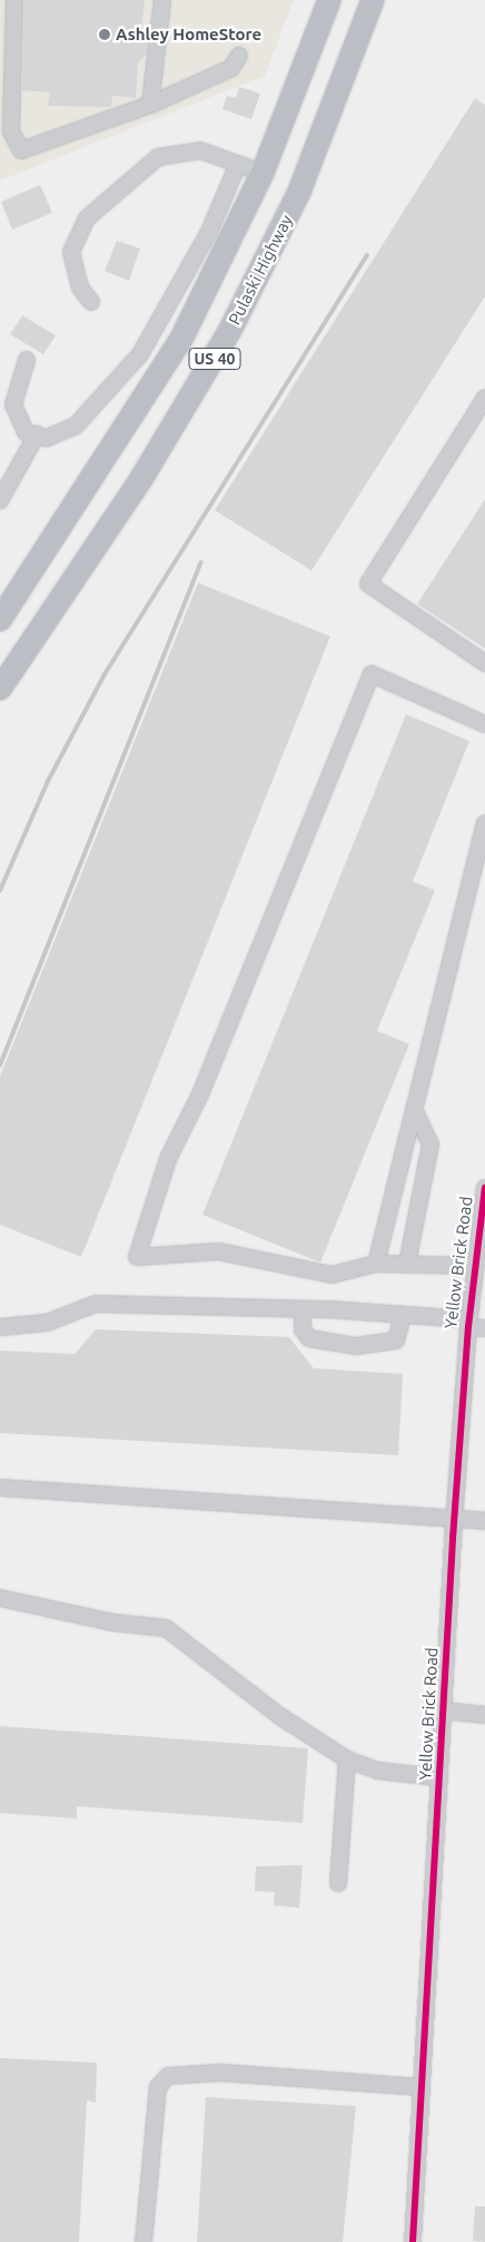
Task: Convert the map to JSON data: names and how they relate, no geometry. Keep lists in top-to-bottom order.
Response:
{
  "streets": {
    "highway": ["Pulaski Highway", "US 40"],
    "street": ["Yellow Brick Road"]
  },
  "places": ["Ashley HomeStore"]
}
